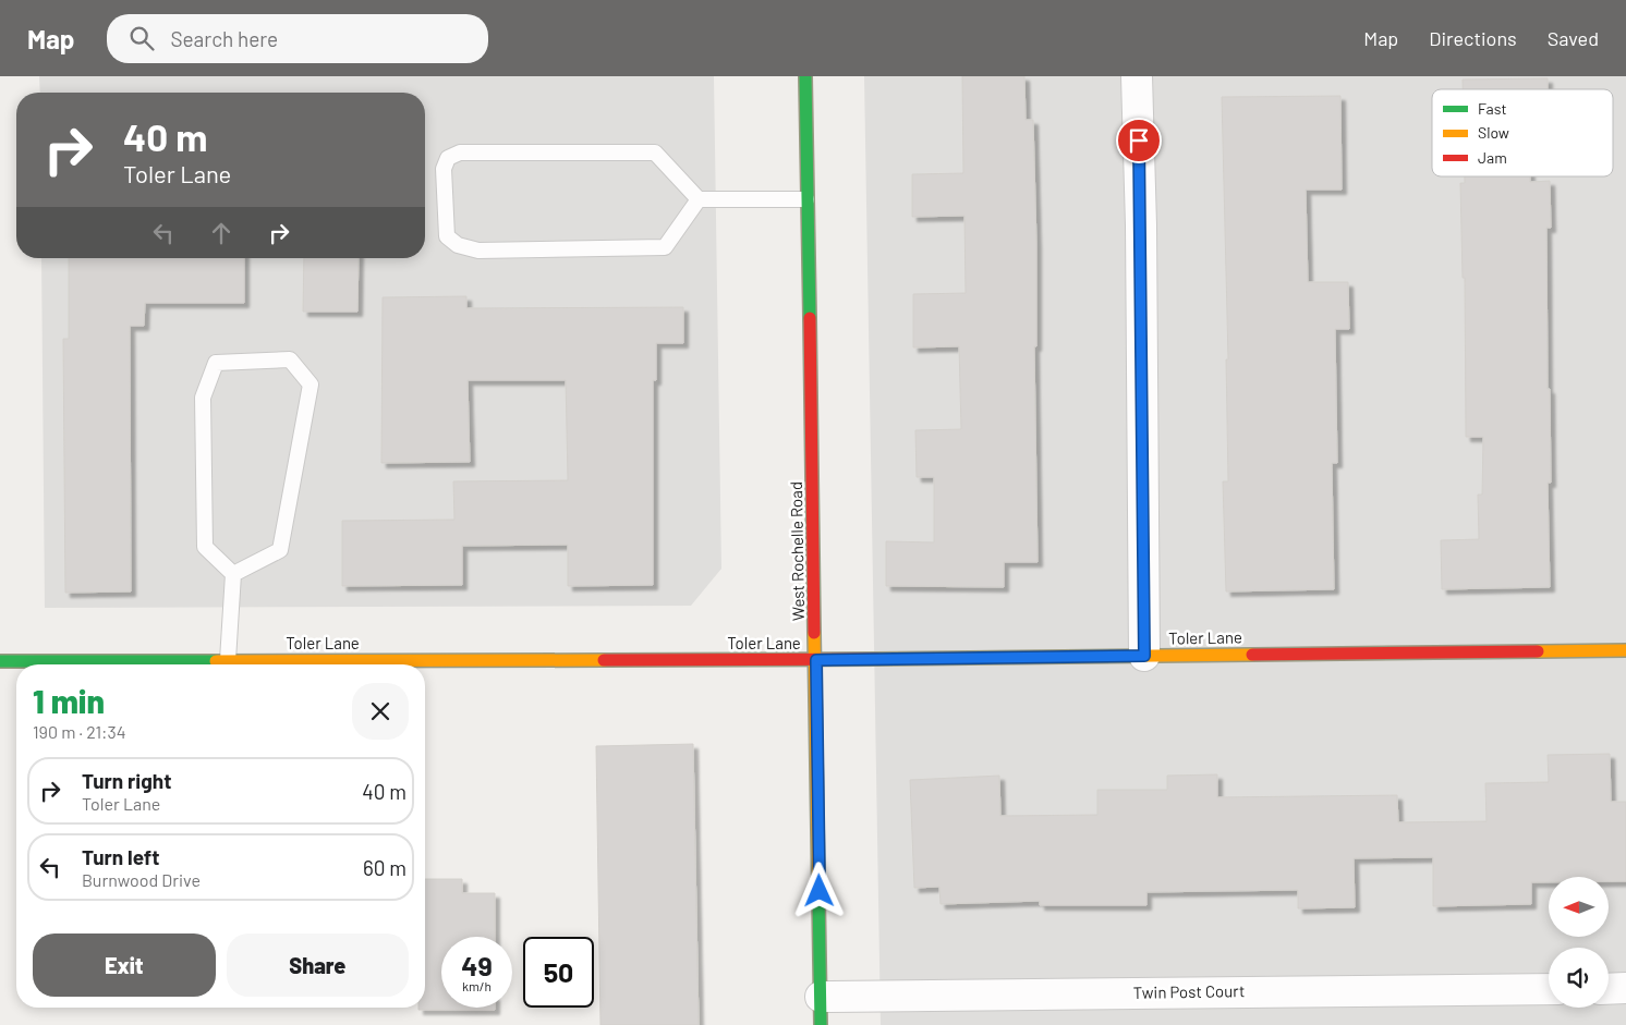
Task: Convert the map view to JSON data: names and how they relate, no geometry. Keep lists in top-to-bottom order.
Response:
{
  "streets": {
    "street": ["West Rochelle Road", "Toler Lane", "Twin Post Court"]
  },
  "crossings": [
    ["West Rochelle Road", "Toler Lane"],
    ["West Rochelle Road", "Twin Post Court"]
  ],
  "legend": ["Fast", "Slow", "Jam"],
  "north": "left",
  "page": {
    "header": "Map",
    "search": "Search here",
    "nav": ["Map", "Directions", "Saved"],
    "turn": ["40 m", "Toler Lane"],
    "heading": ["1 min", "190 m · 21:34"],
    "list": [
      {
        "name": "Turn right",
        "note": "Toler Lane",
        "value": "40 m"
      },
      {
        "name": "Turn left",
        "note": "Burnwood Drive",
        "value": "60 m"
      }
    ],
    "buttons": ["Exit", "Share"],
    "speed": "49 km/h",
    "limit": "50"
  }
}
